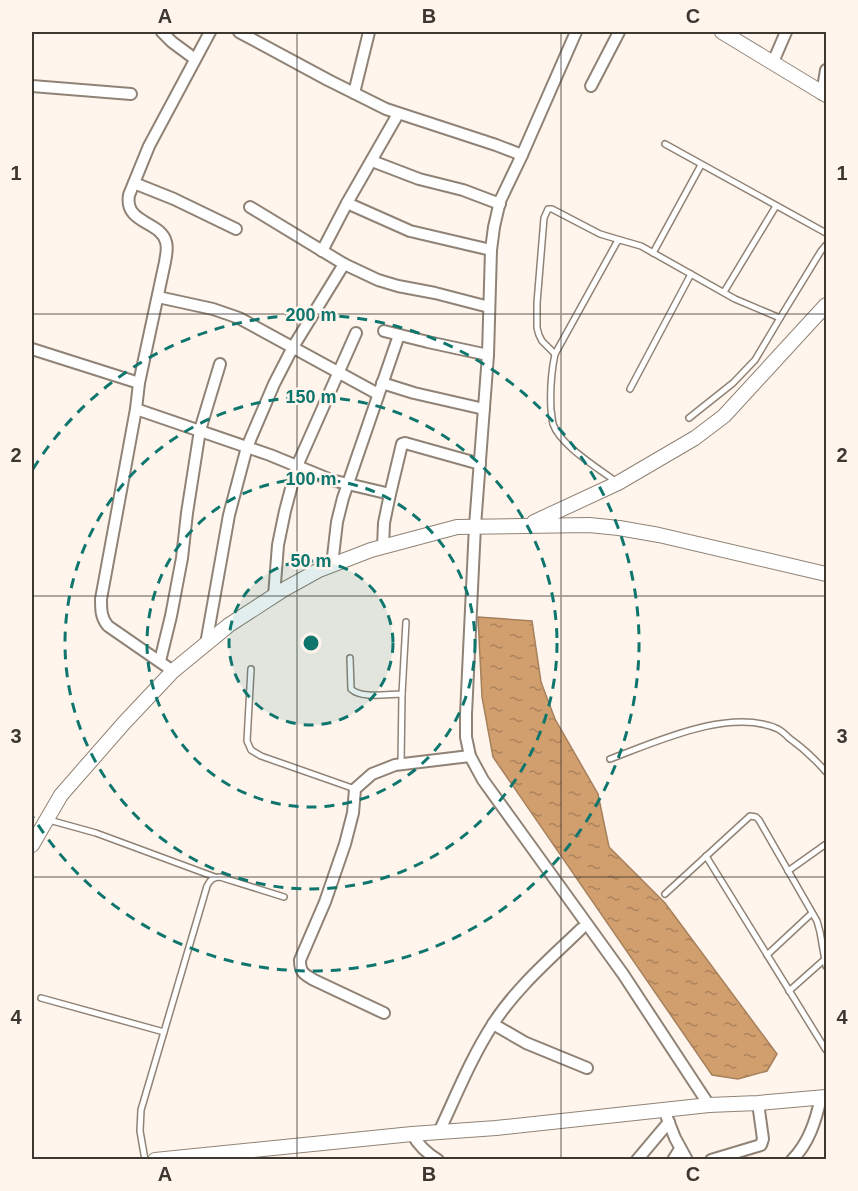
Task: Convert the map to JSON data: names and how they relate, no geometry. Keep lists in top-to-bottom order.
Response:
{
  "grid": {
    "columns": ["A", "B", "C"],
    "rows": [
      "1",
      "2",
      "3",
      "4"
    ]
  },
  "rings": [
    "200 m",
    "150 m",
    "100 m",
    "50 m"
  ]
}
